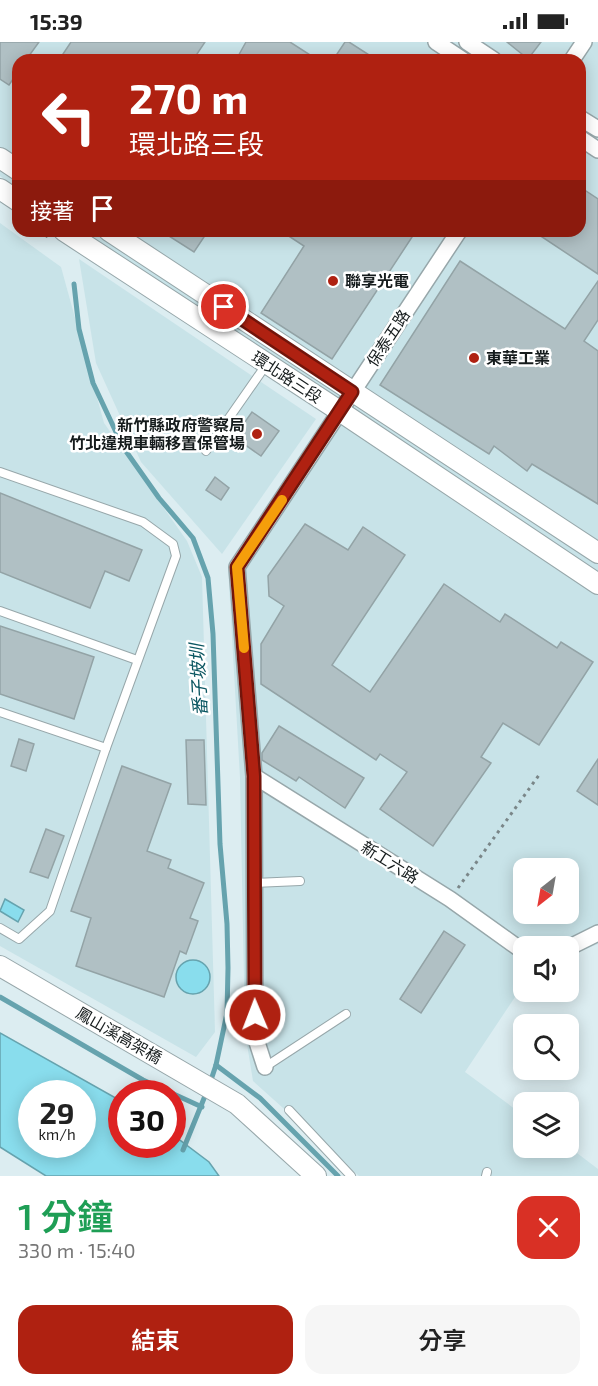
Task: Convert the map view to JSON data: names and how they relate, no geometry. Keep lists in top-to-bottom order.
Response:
{
  "streets": {
    "street": [
      "保泰五路",
      "環北路三段",
      "新工六路",
      "鳳山溪高架橋"
    ]
  },
  "crossings": [
    ["保泰五路", "環北路三段"],
    ["保泰五路", "新工六路"]
  ],
  "water": ["番子坡圳"],
  "places": ["聯享光電", "東華工業", "新竹縣政府警察局 竹北違規車輛移置保管場"],
  "north": "bottom left",
  "page": {
    "status": "15:39",
    "turn": ["270 m", "環北路三段"],
    "then": "接著",
    "speed": "29 km/h",
    "limit": "30",
    "heading": ["1 分鐘", "330 m · 15:40"],
    "buttons": ["結束", "分享"]
  }
}
